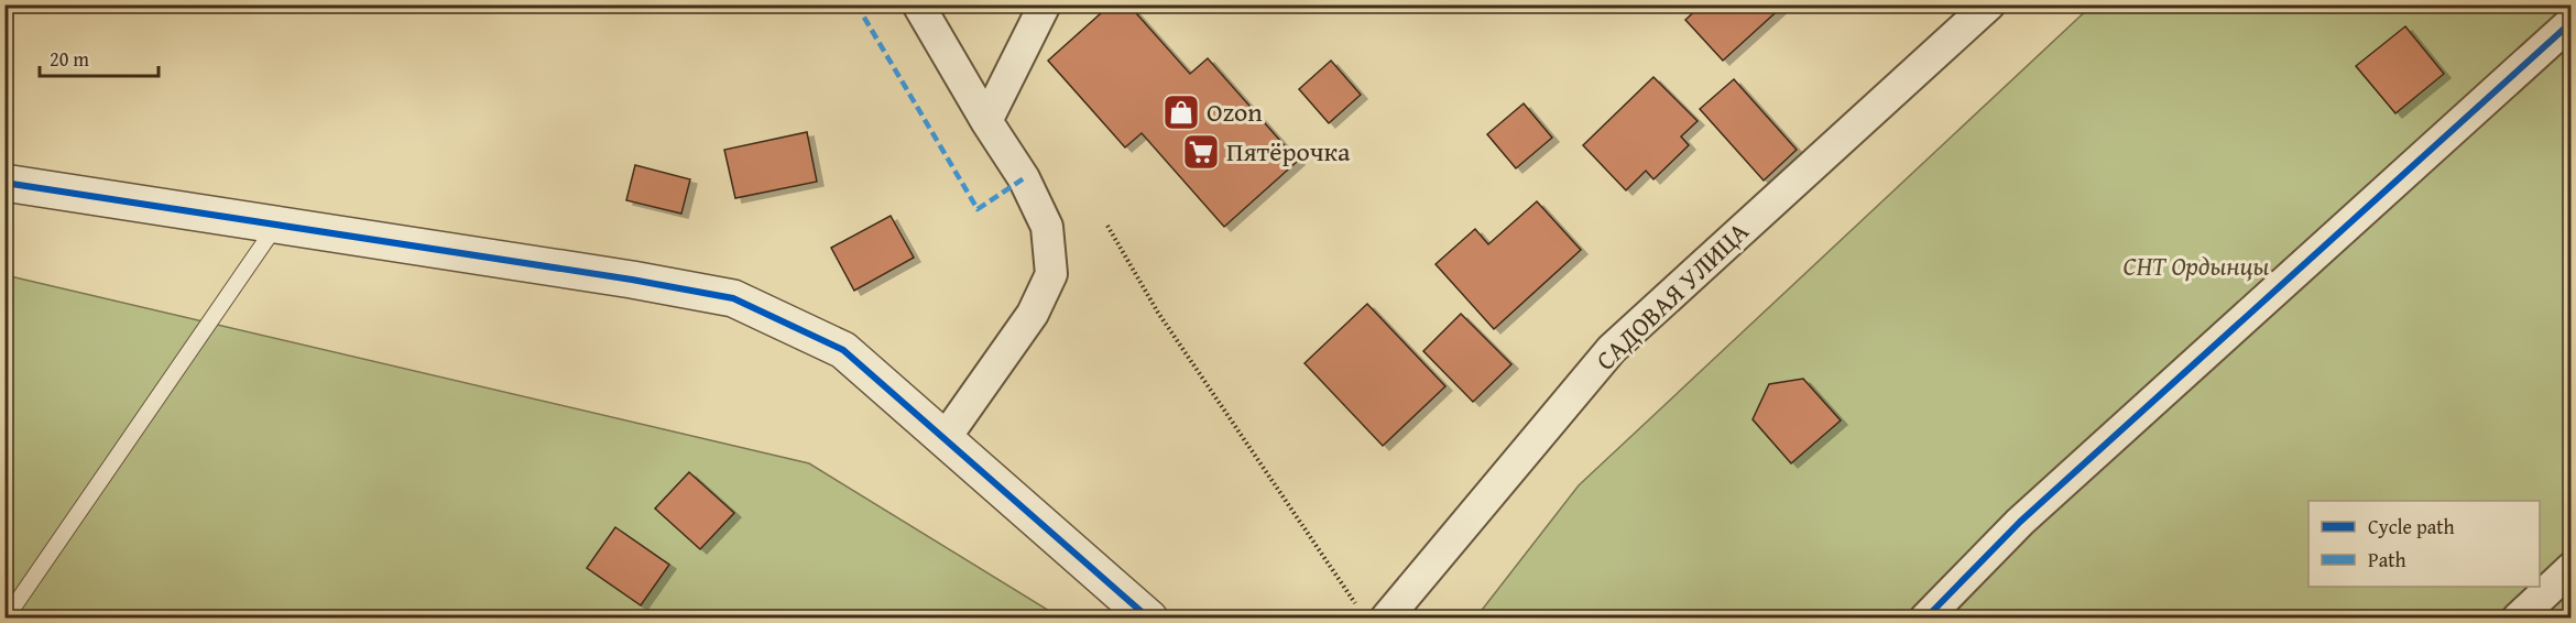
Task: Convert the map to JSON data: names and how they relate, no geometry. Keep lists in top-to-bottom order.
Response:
{
  "streets": {
    "street": ["САДОВАЯ УЛИЦА"]
  },
  "parks": ["СНТ Ордынцы"],
  "places": {
    "shop": ["Ozon"],
    "supermarket": ["Пятёрочка"]
  },
  "legend": ["Cycle path", "Path"],
  "scale_bar": "20 m"
}
